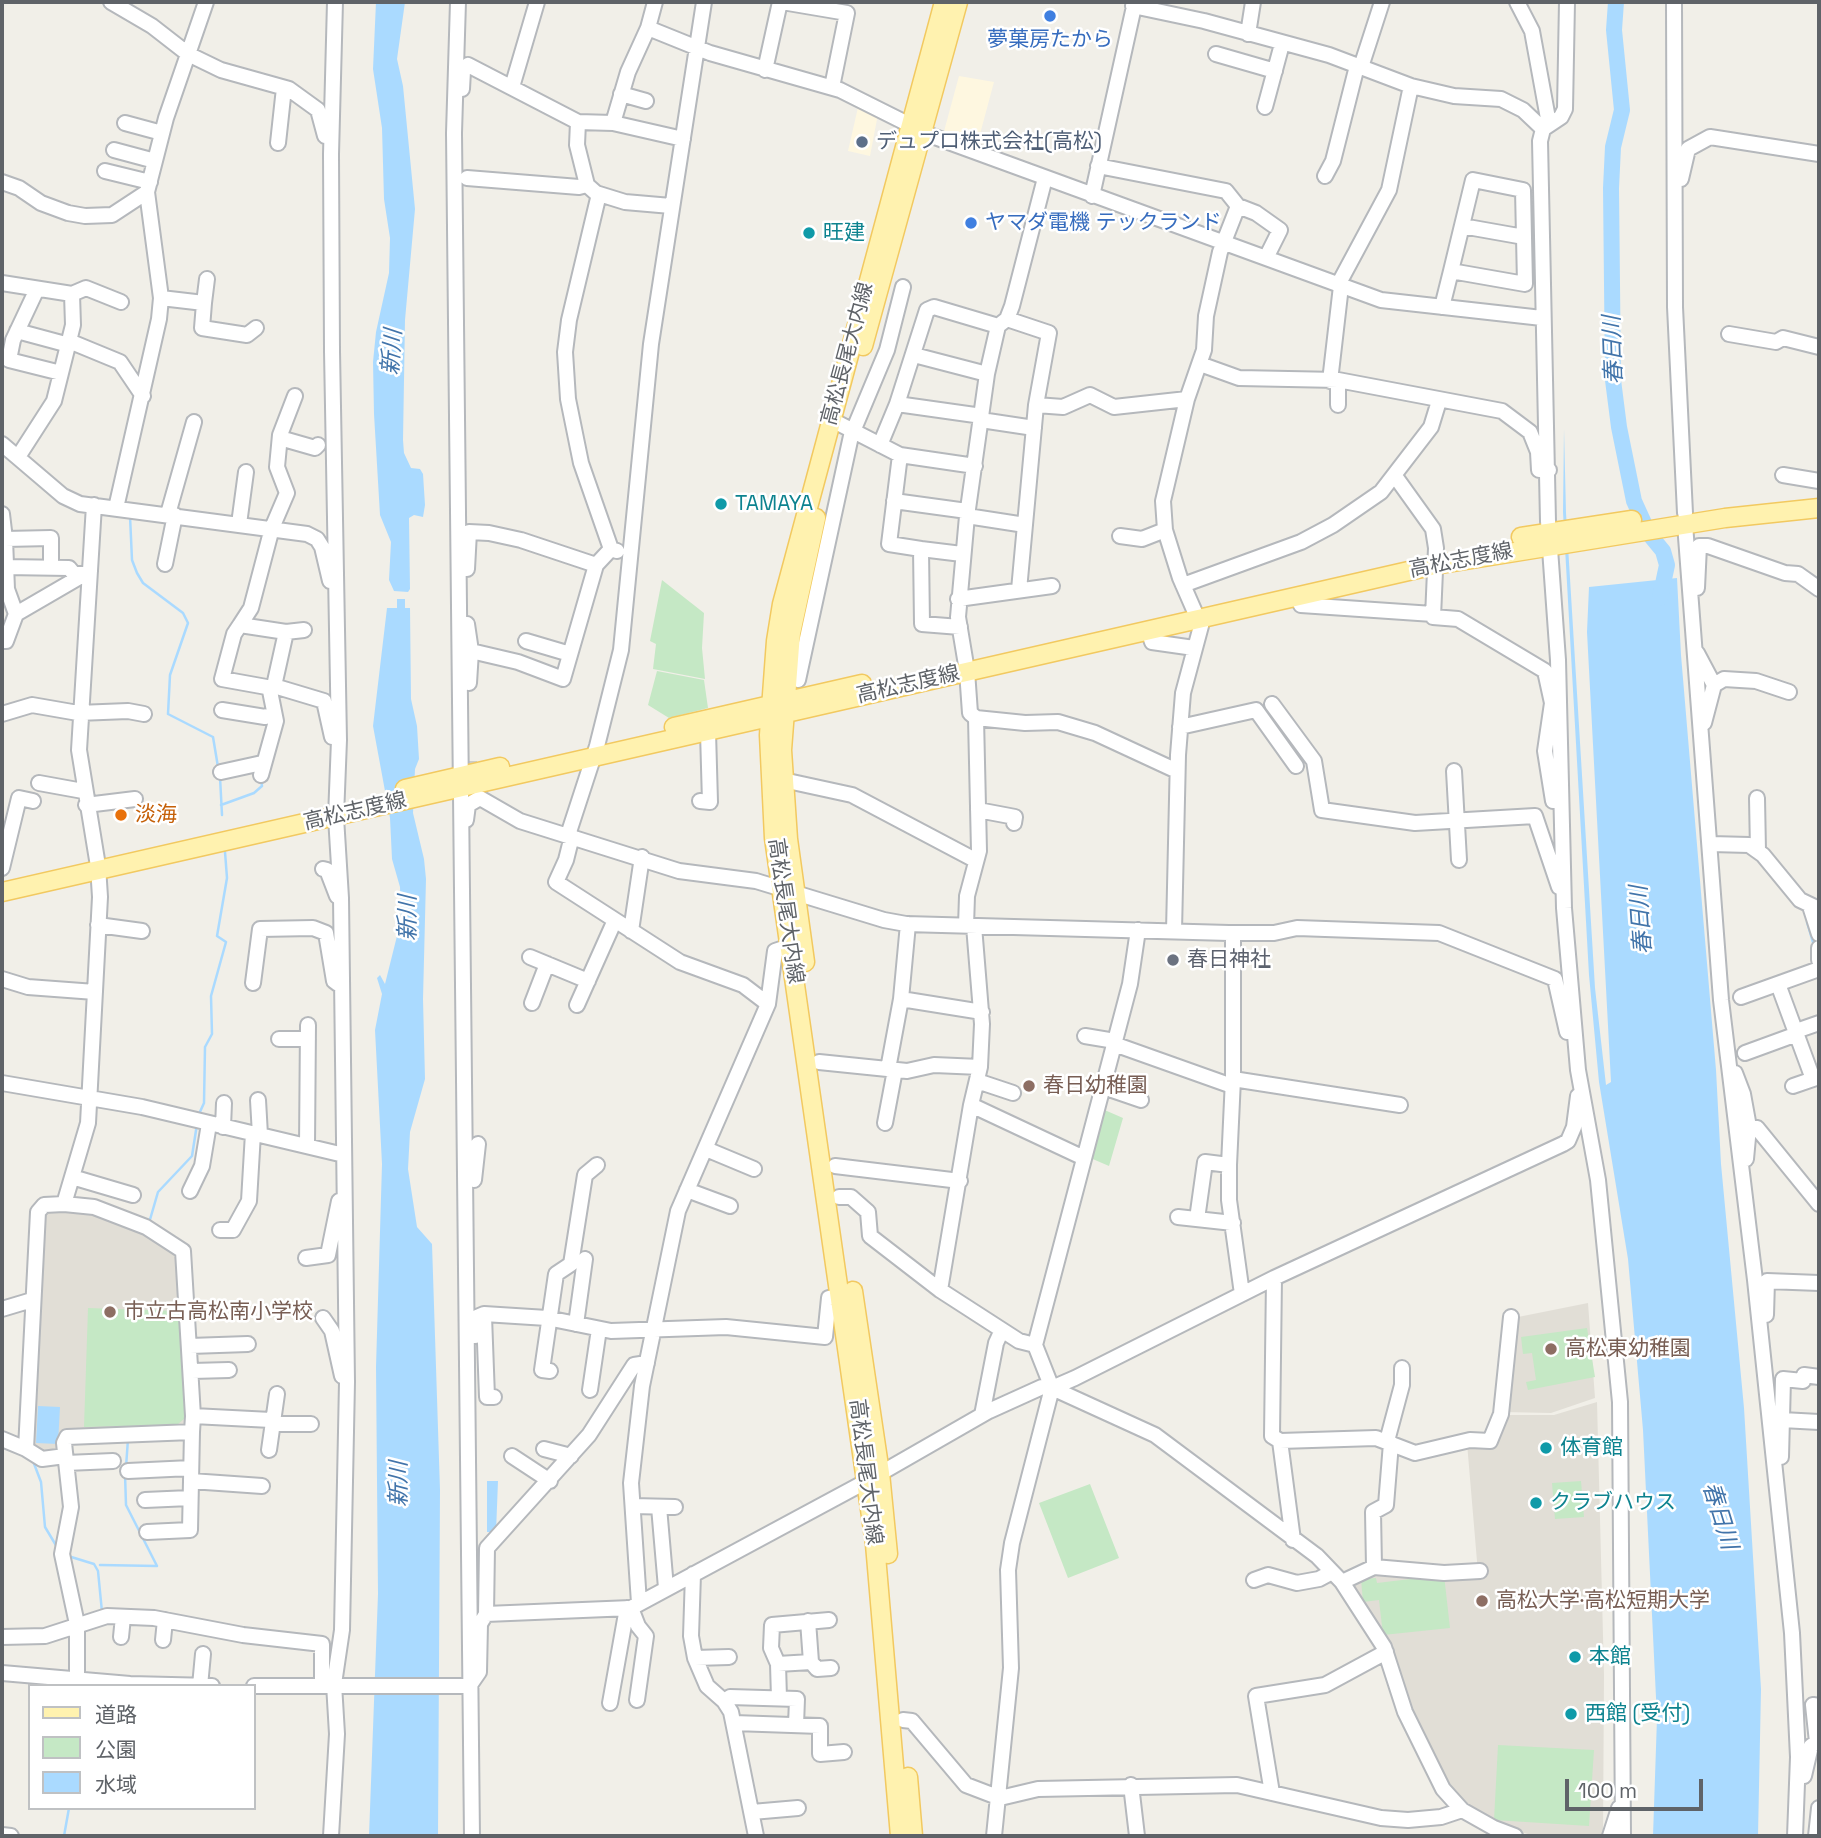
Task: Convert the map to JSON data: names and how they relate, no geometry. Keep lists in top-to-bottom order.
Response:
{
  "streets": {
    "main road": ["高松長尾大内線", "高松志度線"]
  },
  "crossings": [
    ["高松長尾大内線", "高松志度線"]
  ],
  "water": ["春日川", "新川"],
  "places": [
    "夢菓房たから",
    "デュプロ株式会社(高松)",
    "ヤマダ電機 テックランド",
    "旺建",
    "TAMAYA",
    "淡海",
    "春日神社",
    "春日幼稚園",
    "市立古高松南小学校",
    "高松東幼稚園",
    "体育館",
    "クラブハウス",
    "高松大学·高松短期大学",
    "本館",
    "西館 (受付)"
  ],
  "legend": ["道路", "公園", "水域"],
  "scale_bar": "100 m"
}
